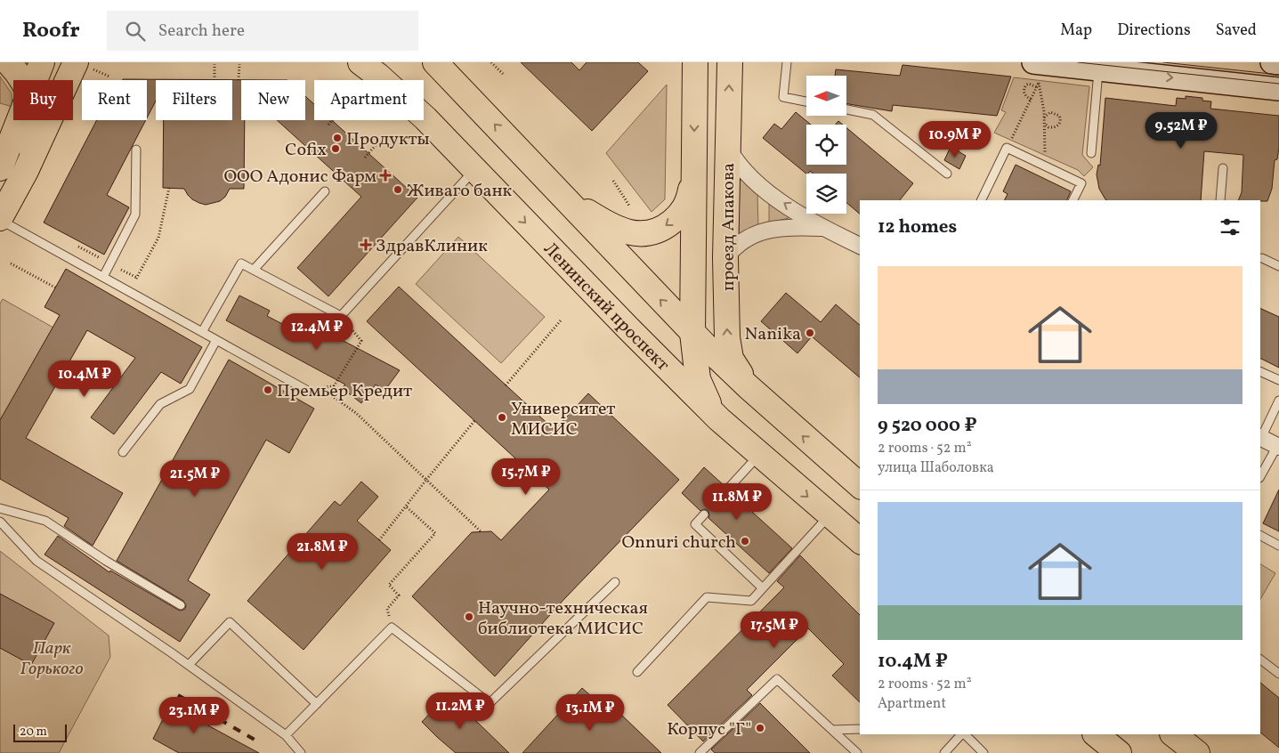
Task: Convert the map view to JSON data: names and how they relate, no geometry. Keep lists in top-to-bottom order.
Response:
{
  "streets": {
    "main road": ["проезд Апакова", "Ленинский проспект"]
  },
  "parks": ["Парк Горького"],
  "places": {
    "other": [
      "Продукты",
      "Cofix",
      "Живаго банк",
      "Nanika",
      "Премьер Кредит",
      "Университет МИСИС",
      "Onnuri church",
      "Научно-техническая библиотека МИСИС",
      "Корпус \"Г\""
    ],
    "health": ["ООО Адонис Фарм", "ЗдравКлиник"]
  },
  "scale_bar": "20 m",
  "north": "left",
  "page": {
    "header": "Roofr",
    "search": "Search here",
    "nav": ["Map", "Directions", "Saved"],
    "chip": [
      "Buy",
      "Rent",
      "Filters",
      "New",
      "Apartment"
    ],
    "price": [
      "9.52M ₽",
      "10.9M ₽",
      "12.4M ₽",
      "10.4M ₽",
      "15.7M ₽",
      "21.5M ₽",
      "11.8M ₽",
      "21.8M ₽",
      "17.5M ₽",
      "11.2M ₽",
      "13.1M ₽",
      "23.1M ₽"
    ],
    "heading": "12 homes",
    "list": [
      {
        "name": "9 520 000 ₽",
        "note": "2 rooms · 52 m² · улица Шаболовка"
      },
      {
        "name": "10.4M ₽",
        "note": "2 rooms · 52 m² · Apartment"
      }
    ],
    "scale": "20 m"
  }
}
